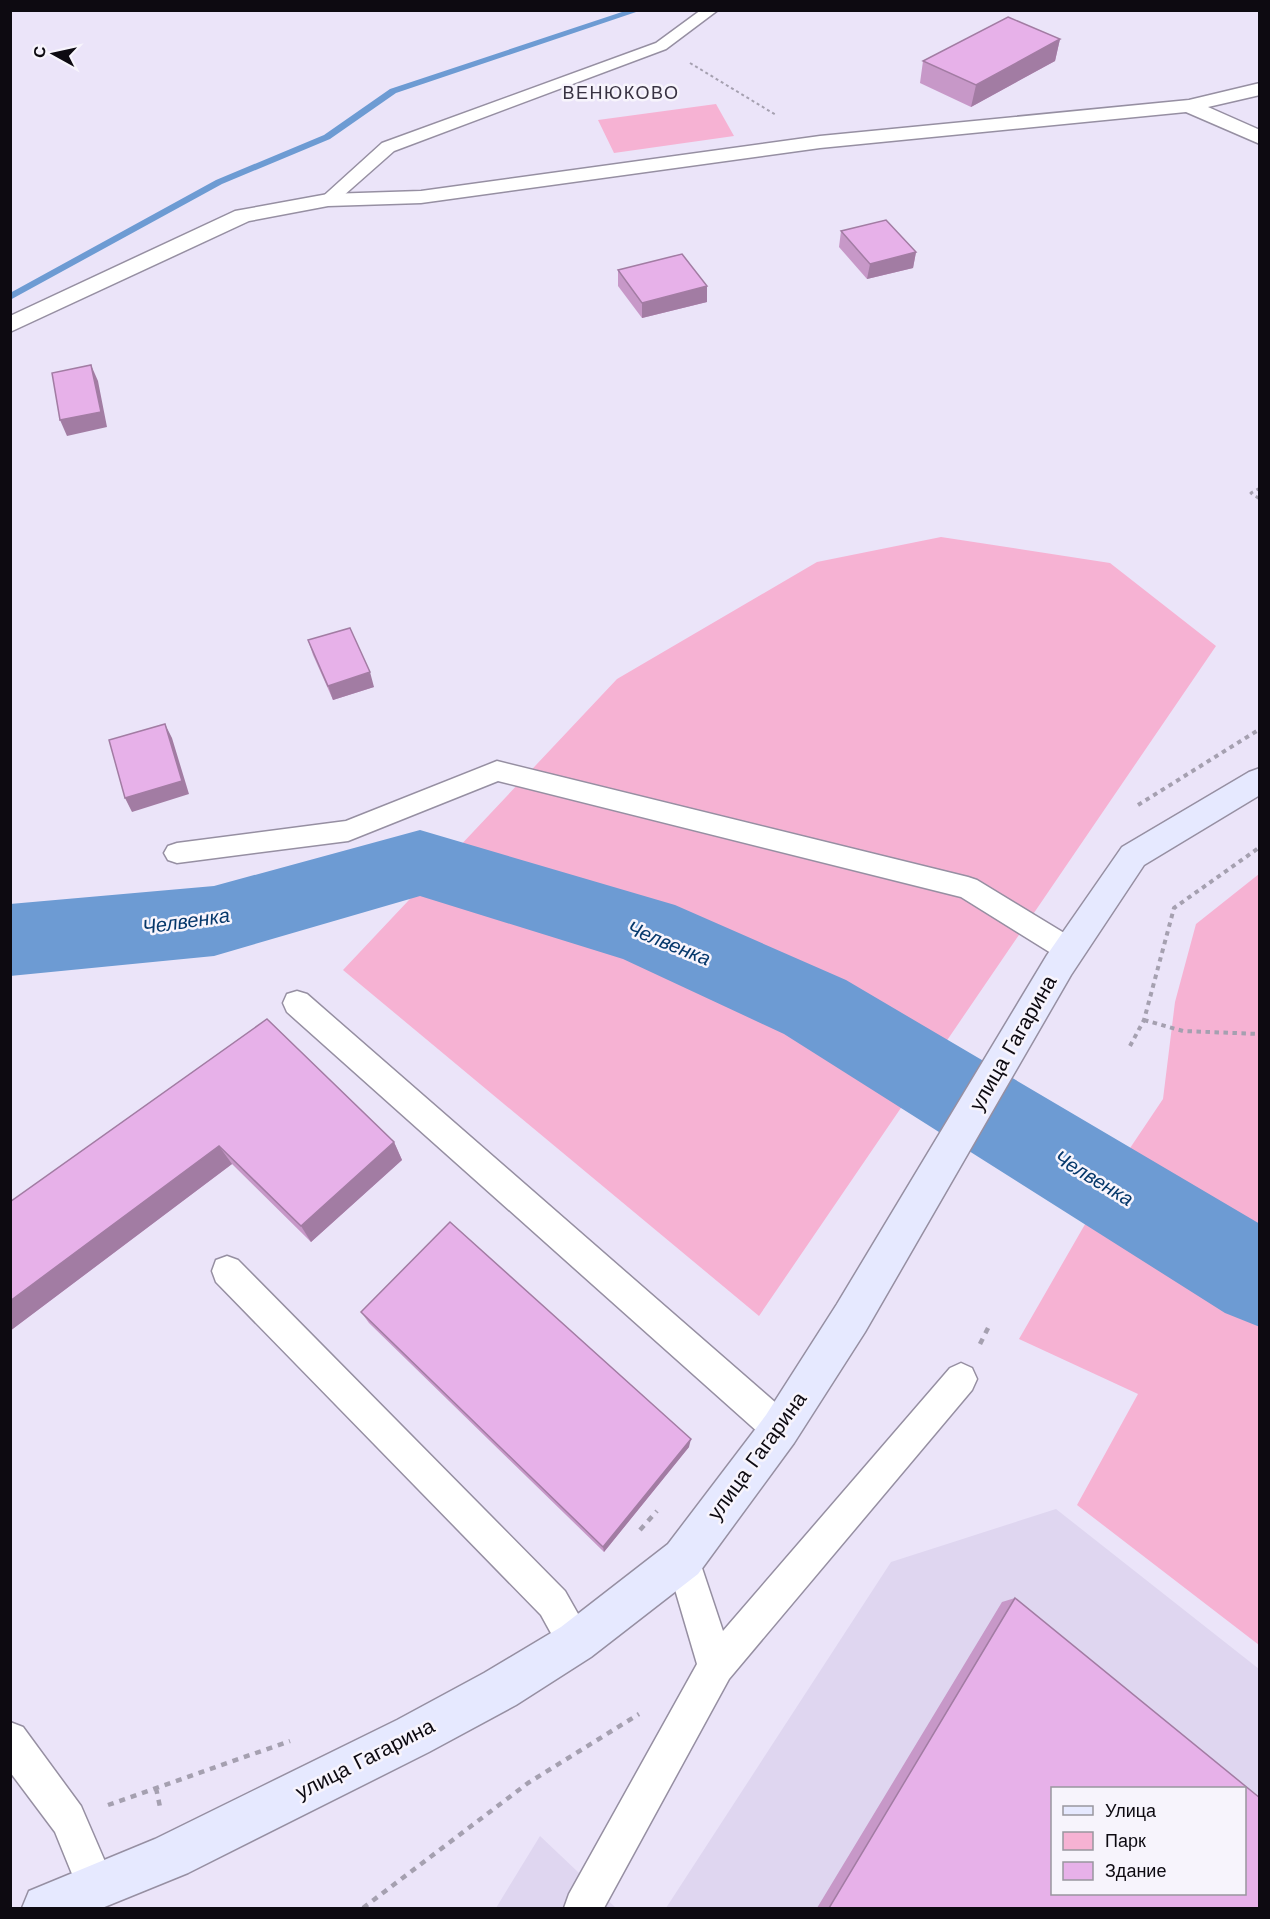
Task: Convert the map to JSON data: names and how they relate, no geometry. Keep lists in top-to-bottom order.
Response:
{
  "streets": {
    "main road": ["улица Гагарина"]
  },
  "districts": ["ВЕНЮКОВО"],
  "water": ["Челвенка"],
  "legend": ["Улица", "Парк", "Здание"],
  "north": "left"
}
